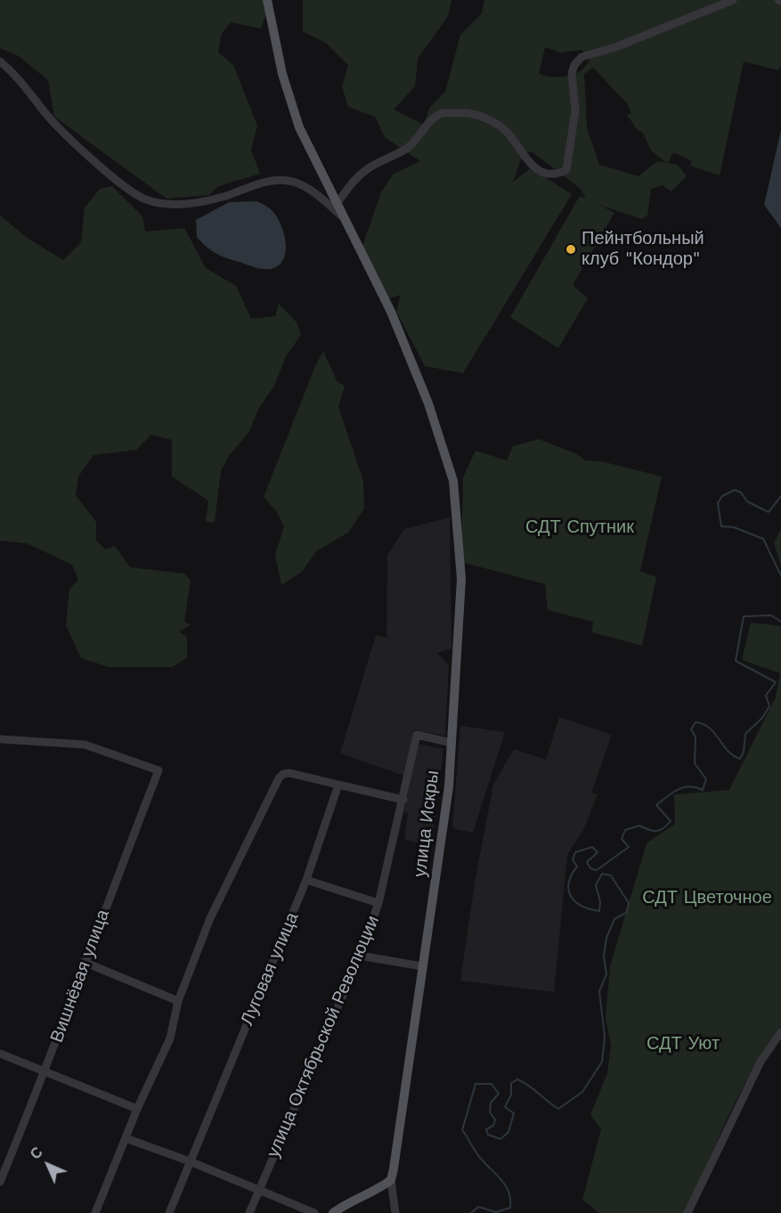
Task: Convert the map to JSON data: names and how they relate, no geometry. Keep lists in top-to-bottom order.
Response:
{
  "streets": {
    "main road": ["улица Искры"],
    "street": ["Луговая улица", "Вишнёвая улица", "улица Октябрьской Революции"]
  },
  "crossings": [
    ["улица Искры", "улица Октябрьской Революции"]
  ],
  "parks": ["СДТ Спутник", "СДТ Цветочное", "СДТ Уют"],
  "places": ["Пейнтбольный клуб \"Кондор\""],
  "north": "top left"
}
